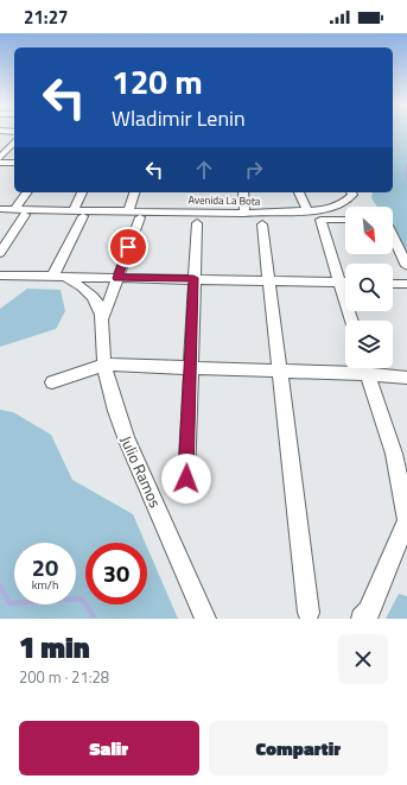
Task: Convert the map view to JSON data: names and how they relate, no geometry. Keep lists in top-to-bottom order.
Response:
{
  "streets": {
    "street": ["Avenida La Bota", "Julio Ramos"]
  },
  "north": "bottom right",
  "page": {
    "status": "21:27",
    "turn": ["120 m", "Wladimir Lenin"],
    "speed": "20 km/h",
    "limit": "30",
    "heading": ["1 min", "200 m · 21:28"],
    "buttons": ["Salir", "Compartir"]
  }
}
